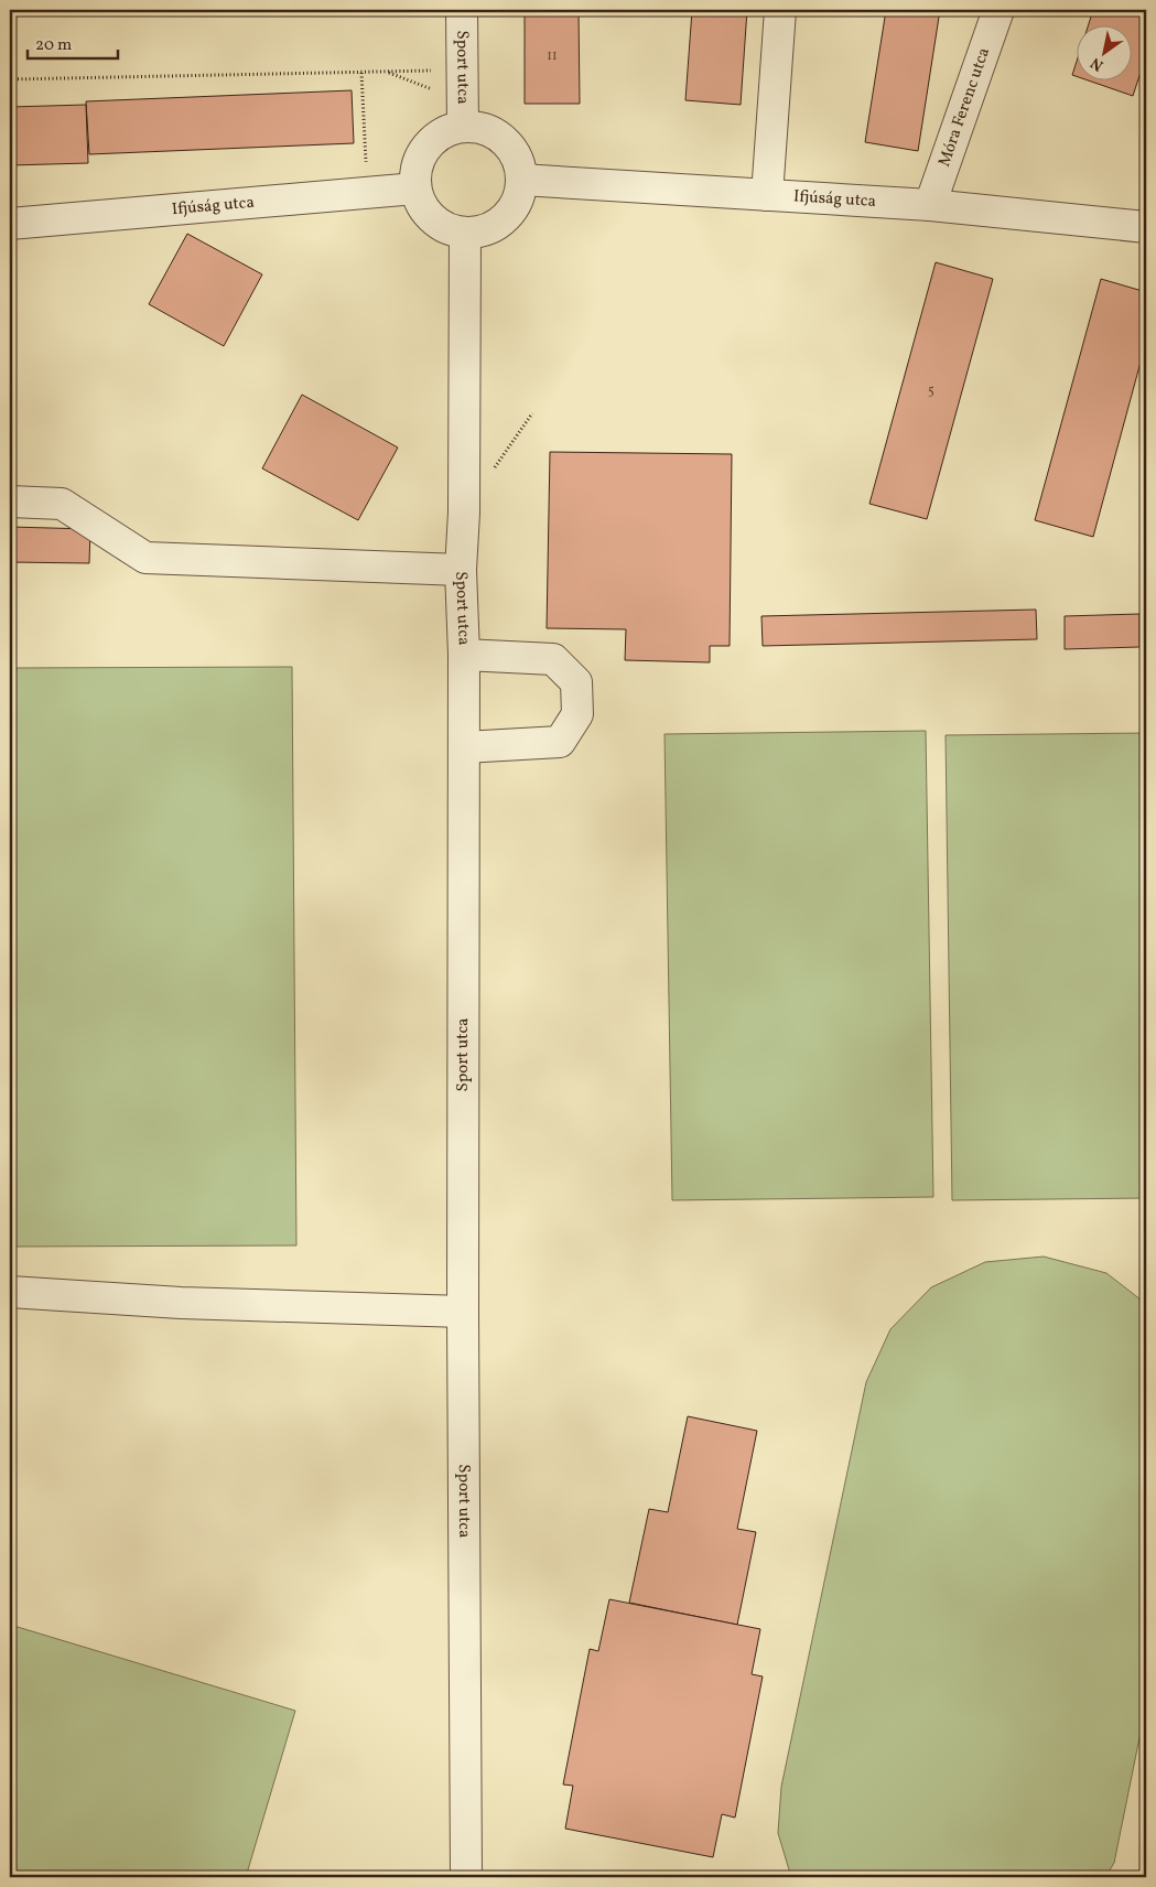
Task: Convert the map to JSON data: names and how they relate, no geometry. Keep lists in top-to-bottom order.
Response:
{
  "streets": {
    "street": ["Sport utca", "Móra Ferenc utca", "Ifjúság utca"]
  },
  "crossings": [
    ["Sport utca", "Ifjúság utca"],
    ["Móra Ferenc utca", "Ifjúság utca"]
  ],
  "house_numbers": ["11", "5"],
  "scale_bar": "20 m",
  "north": "bottom left"
}
